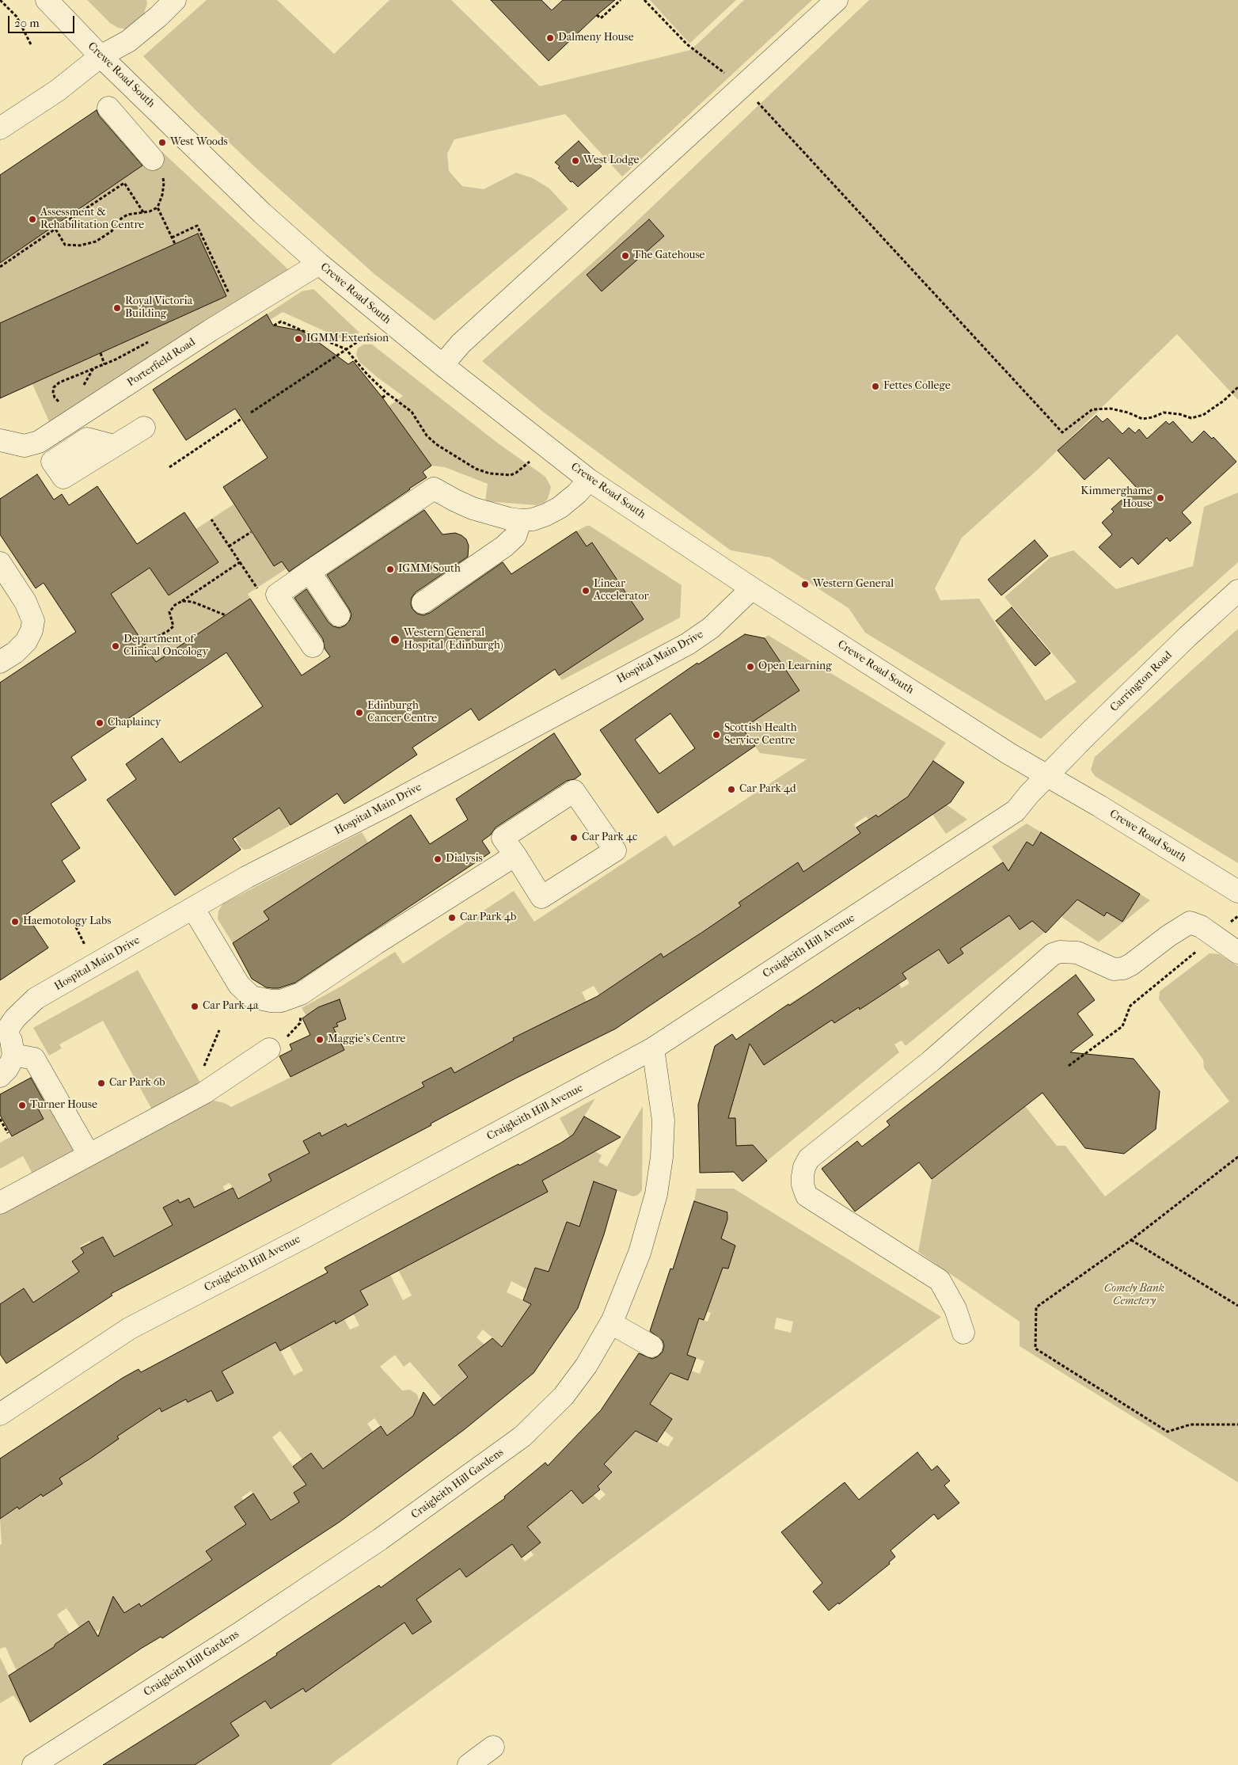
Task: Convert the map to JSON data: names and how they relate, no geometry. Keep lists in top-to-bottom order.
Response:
{
  "streets": {
    "street": [
      "Crewe Road South",
      "Porterfield Road",
      "Hospital Main Drive",
      "Carrington Road",
      "Craigleith Hill Avenue",
      "Craigleith Hill Gardens"
    ]
  },
  "crossings": [
    ["Crewe Road South", "Porterfield Road"],
    ["Crewe Road South", "Hospital Main Drive"],
    ["Crewe Road South", "Carrington Road"],
    ["Crewe Road South", "Craigleith Hill Avenue"],
    ["Carrington Road", "Craigleith Hill Avenue"],
    ["Craigleith Hill Avenue", "Craigleith Hill Gardens"]
  ],
  "parks": ["Comely Bank Cemetery"],
  "places": [
    "Dalmeny House",
    "West Woods",
    "West Lodge",
    "Assessment & Rehabilitation Centre",
    "The Gatehouse",
    "Royal Victoria Building",
    "IGMM Extension",
    "Fettes College",
    "Kimmerghame House",
    "IGMM South",
    "Western General",
    "Linear Accelerator",
    "Western General Hospital (Edinburgh)",
    "Department of Clinical Oncology",
    "Open Learning",
    "Edinburgh Cancer Centre",
    "Chaplaincy",
    "Scottish Health Service Centre",
    "Car Park 4d",
    "Car Park 4c",
    "Dialysis",
    "Car Park 4b",
    "Haemotology Labs",
    "Car Park 4a",
    "Maggie's Centre",
    "Car Park 6b",
    "Turner House"
  ],
  "scale_bar": "20 m"
}
